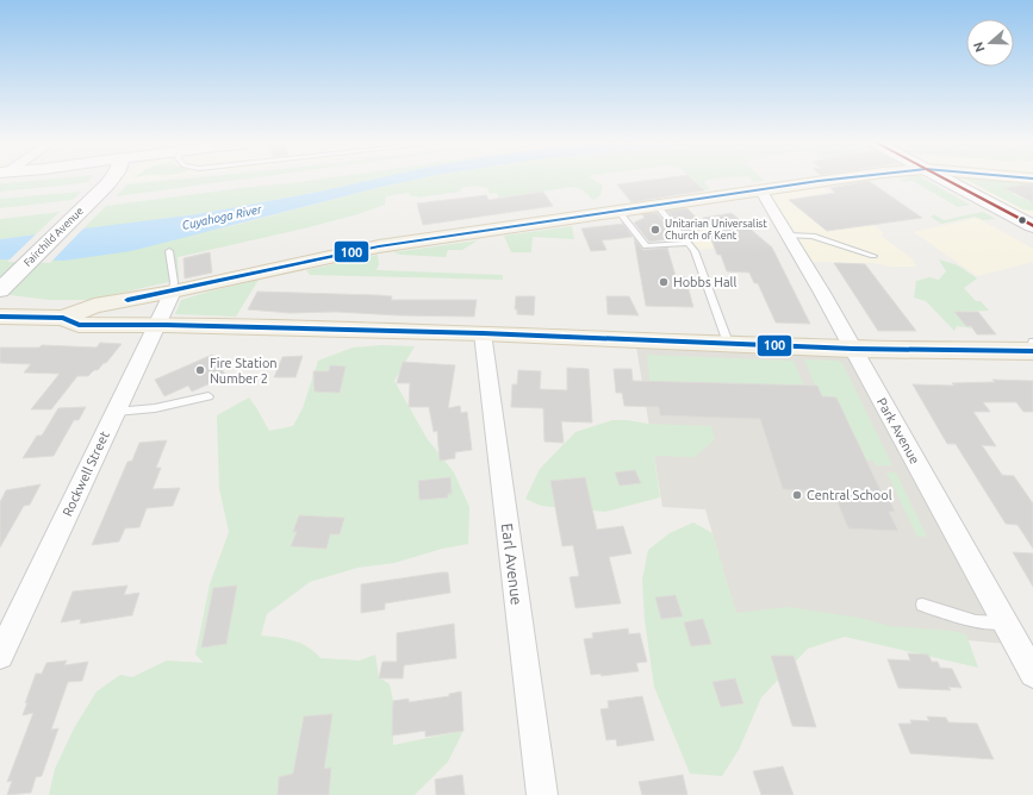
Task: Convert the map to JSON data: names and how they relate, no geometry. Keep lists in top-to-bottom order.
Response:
{
  "streets": {
    "main road": ["Fairchild Avenue"],
    "street": ["Park Avenue", "Rockwell Street", "Earl Avenue"]
  },
  "water": ["Cuyahoga River"],
  "places": [
    "Unitarian Universalist Church of Kent",
    "Hobbs Hall",
    "Fire Station Number 2",
    "Central School"
  ],
  "lines": ["transit line 100"],
  "north": "left"
}
